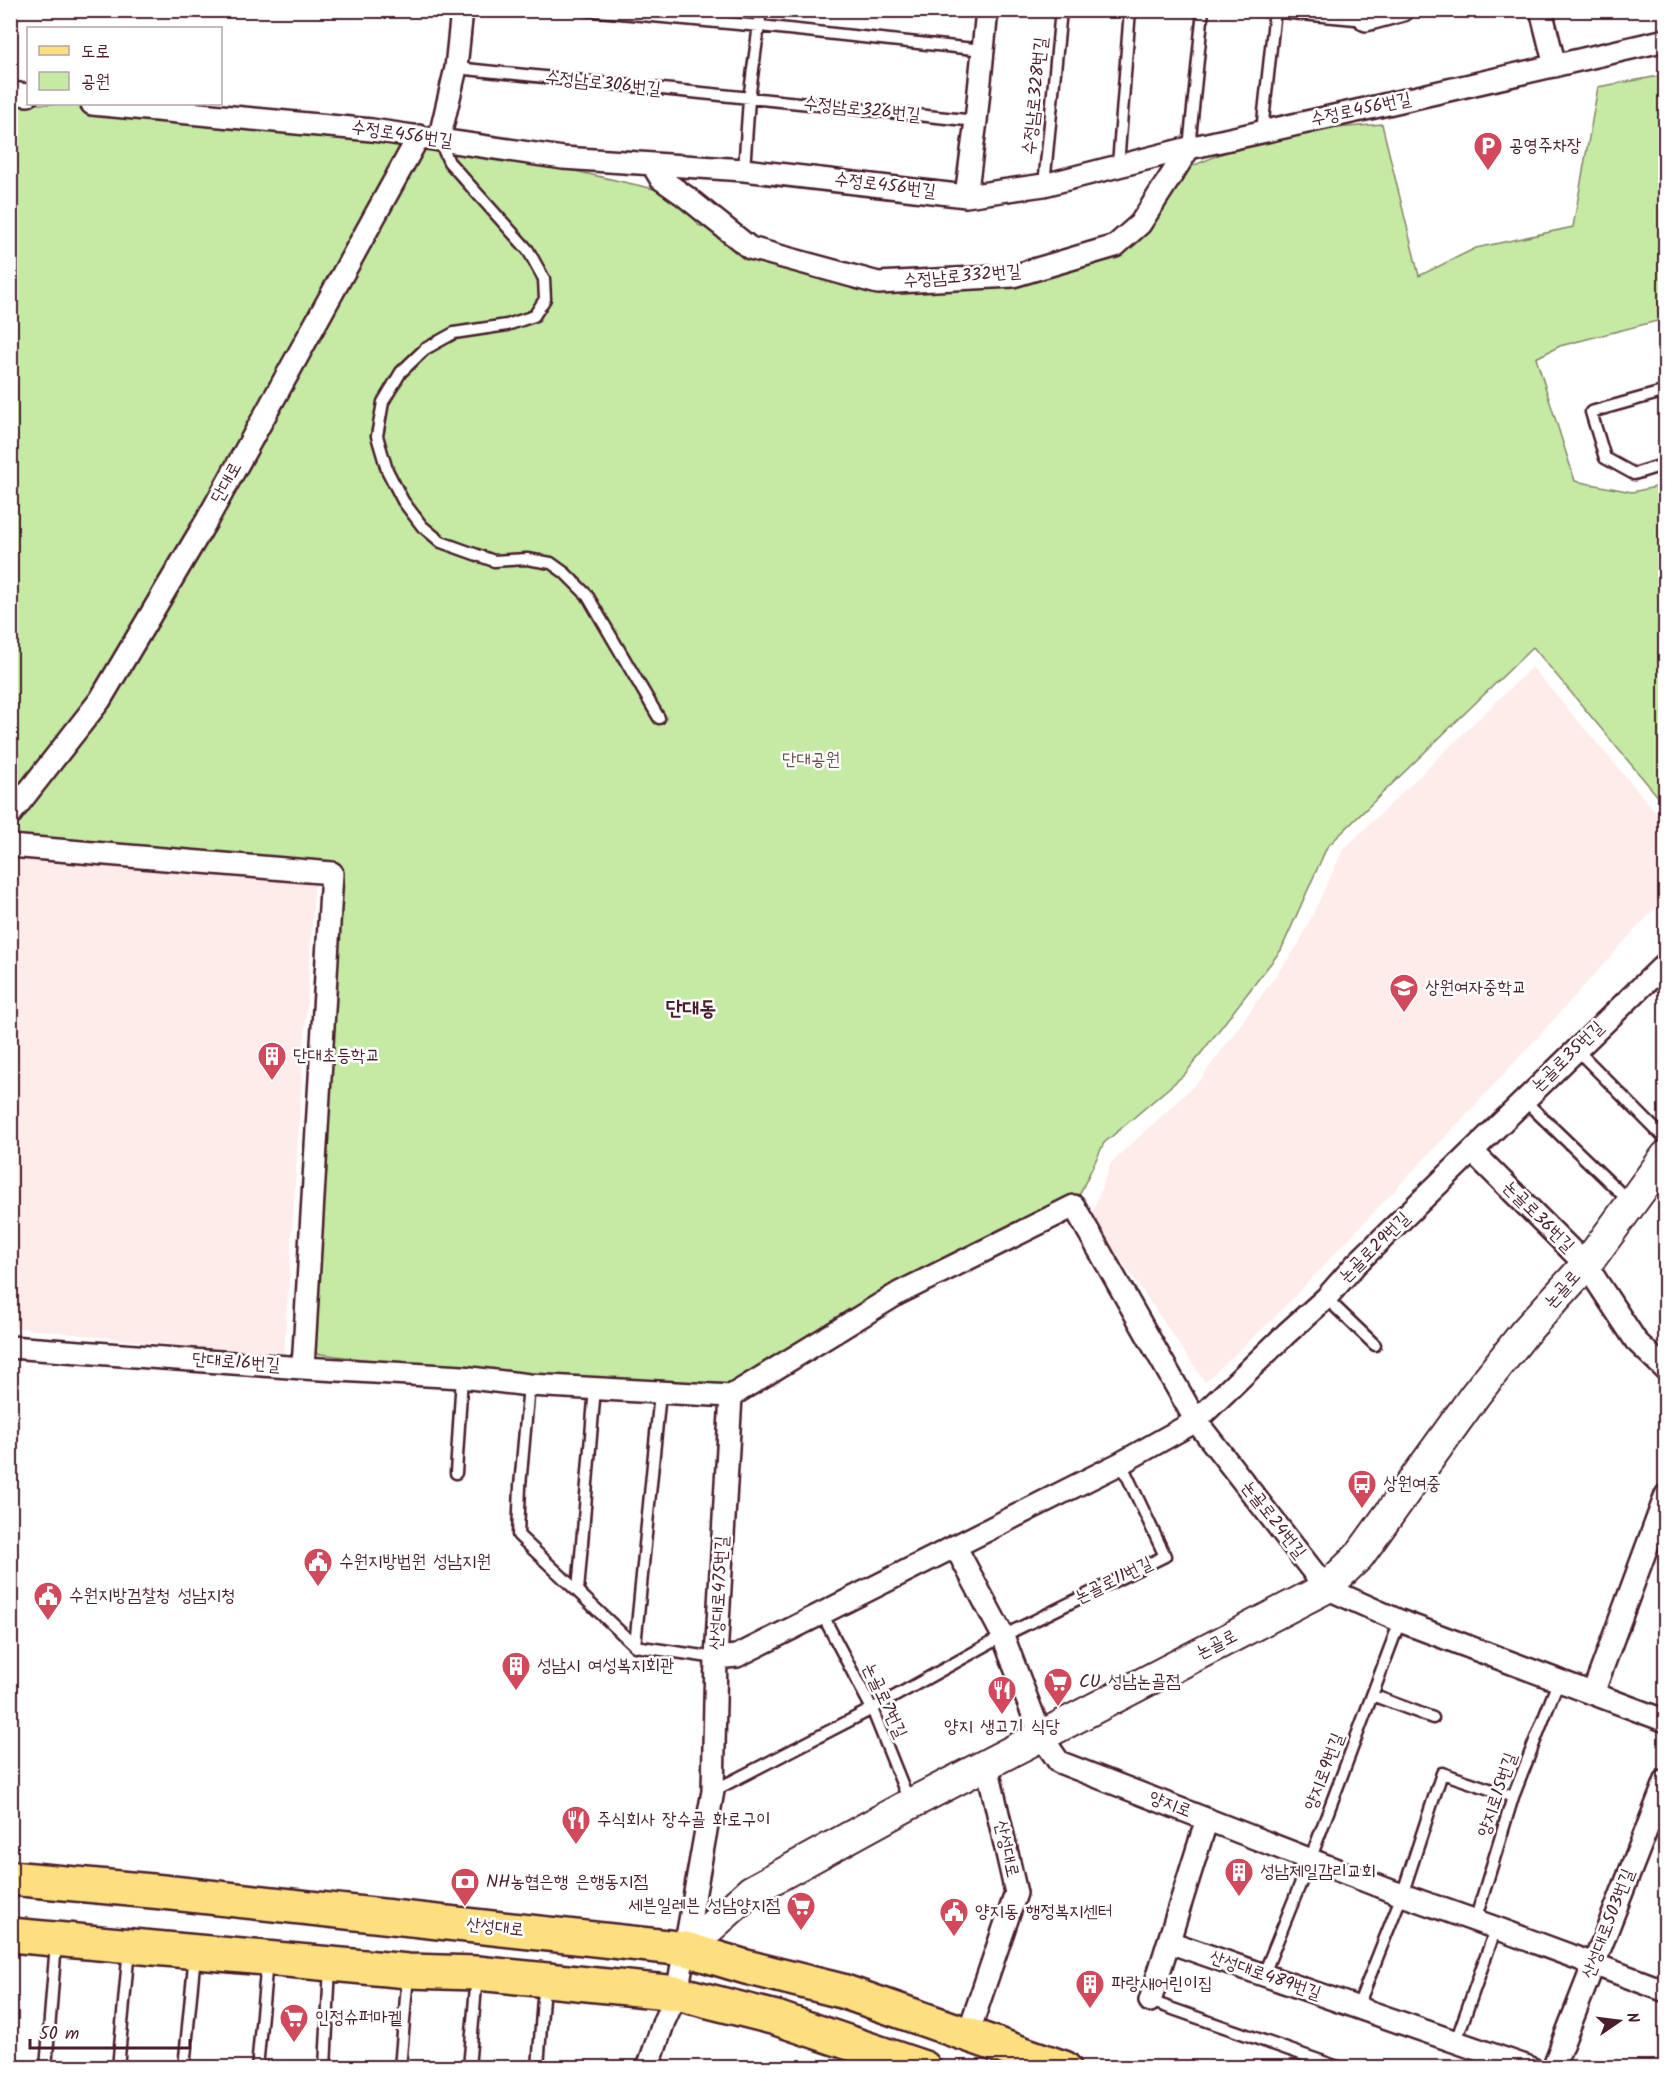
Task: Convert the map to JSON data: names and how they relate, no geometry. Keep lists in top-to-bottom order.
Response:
{
  "streets": {
    "main road": ["산성대로"],
    "street": [
      "수정로456번길",
      "수정남로332번길",
      "단대로",
      "논골로35번길",
      "논골로36번길",
      "논골로29번길",
      "논골로",
      "단대로16번길",
      "논골로24번길",
      "산성대로475번길",
      "양지로",
      "산성대로503번길",
      "산성대로489번길"
    ],
    "lane": [
      "수정남로306번길",
      "수정남로328번길",
      "수정남로326번길",
      "논골로11번길",
      "논골로7번길",
      "양지로9번길",
      "양지로15번길"
    ]
  },
  "crossings": [
    ["수정남로306번길", "수정남로326번길"],
    ["수정남로328번길", "수정로456번길"],
    ["수정로456번길", "수정남로332번길"],
    ["수정로456번길", "단대로"],
    ["논골로35번길", "논골로36번길"],
    ["논골로35번길", "논골로29번길"],
    ["논골로36번길", "논골로29번길"],
    ["논골로36번길", "논골로"],
    ["논골로", "논골로24번길"],
    ["논골로", "산성대로475번길"],
    ["논골로", "논골로7번길"],
    ["논골로", "양지로"],
    ["논골로", "산성대로"],
    ["단대로16번길", "논골로24번길"],
    ["단대로16번길", "산성대로475번길"],
    ["논골로24번길", "산성대로475번길"],
    ["논골로24번길", "양지로9번길"],
    ["논골로24번길", "양지로15번길"],
    ["논골로11번길", "논골로7번길"],
    ["산성대로475번길", "산성대로"],
    ["양지로9번길", "양지로"],
    ["양지로15번길", "양지로"],
    ["양지로", "산성대로503번길"]
  ],
  "districts": ["단대동"],
  "parks": ["단대공원"],
  "places": {
    "parking": ["공영주차장"],
    "school or university": ["상원여자중학교"],
    "building": [
      "단대초등학교",
      "성남시 여성복지회관",
      "성남제일감리교회",
      "파랑새어린이집"
    ],
    "bus stop": ["상원여중"],
    "public building": ["수원지방법원 성남지원", "수원지방검찰청 성남지청", "양지동 행정복지센터"],
    "supermarket": ["CU 성남논골점", "세븐일레븐 성남양지점", "인정슈퍼마켙"],
    "restaurant": ["양지 생고기 식당", "주식회사 장수골 화로구이"],
    "bank": ["NH농협은행 은행동지점"]
  },
  "legend": ["도로", "공원"],
  "scale_bar": "50 m",
  "north": "right"
}
